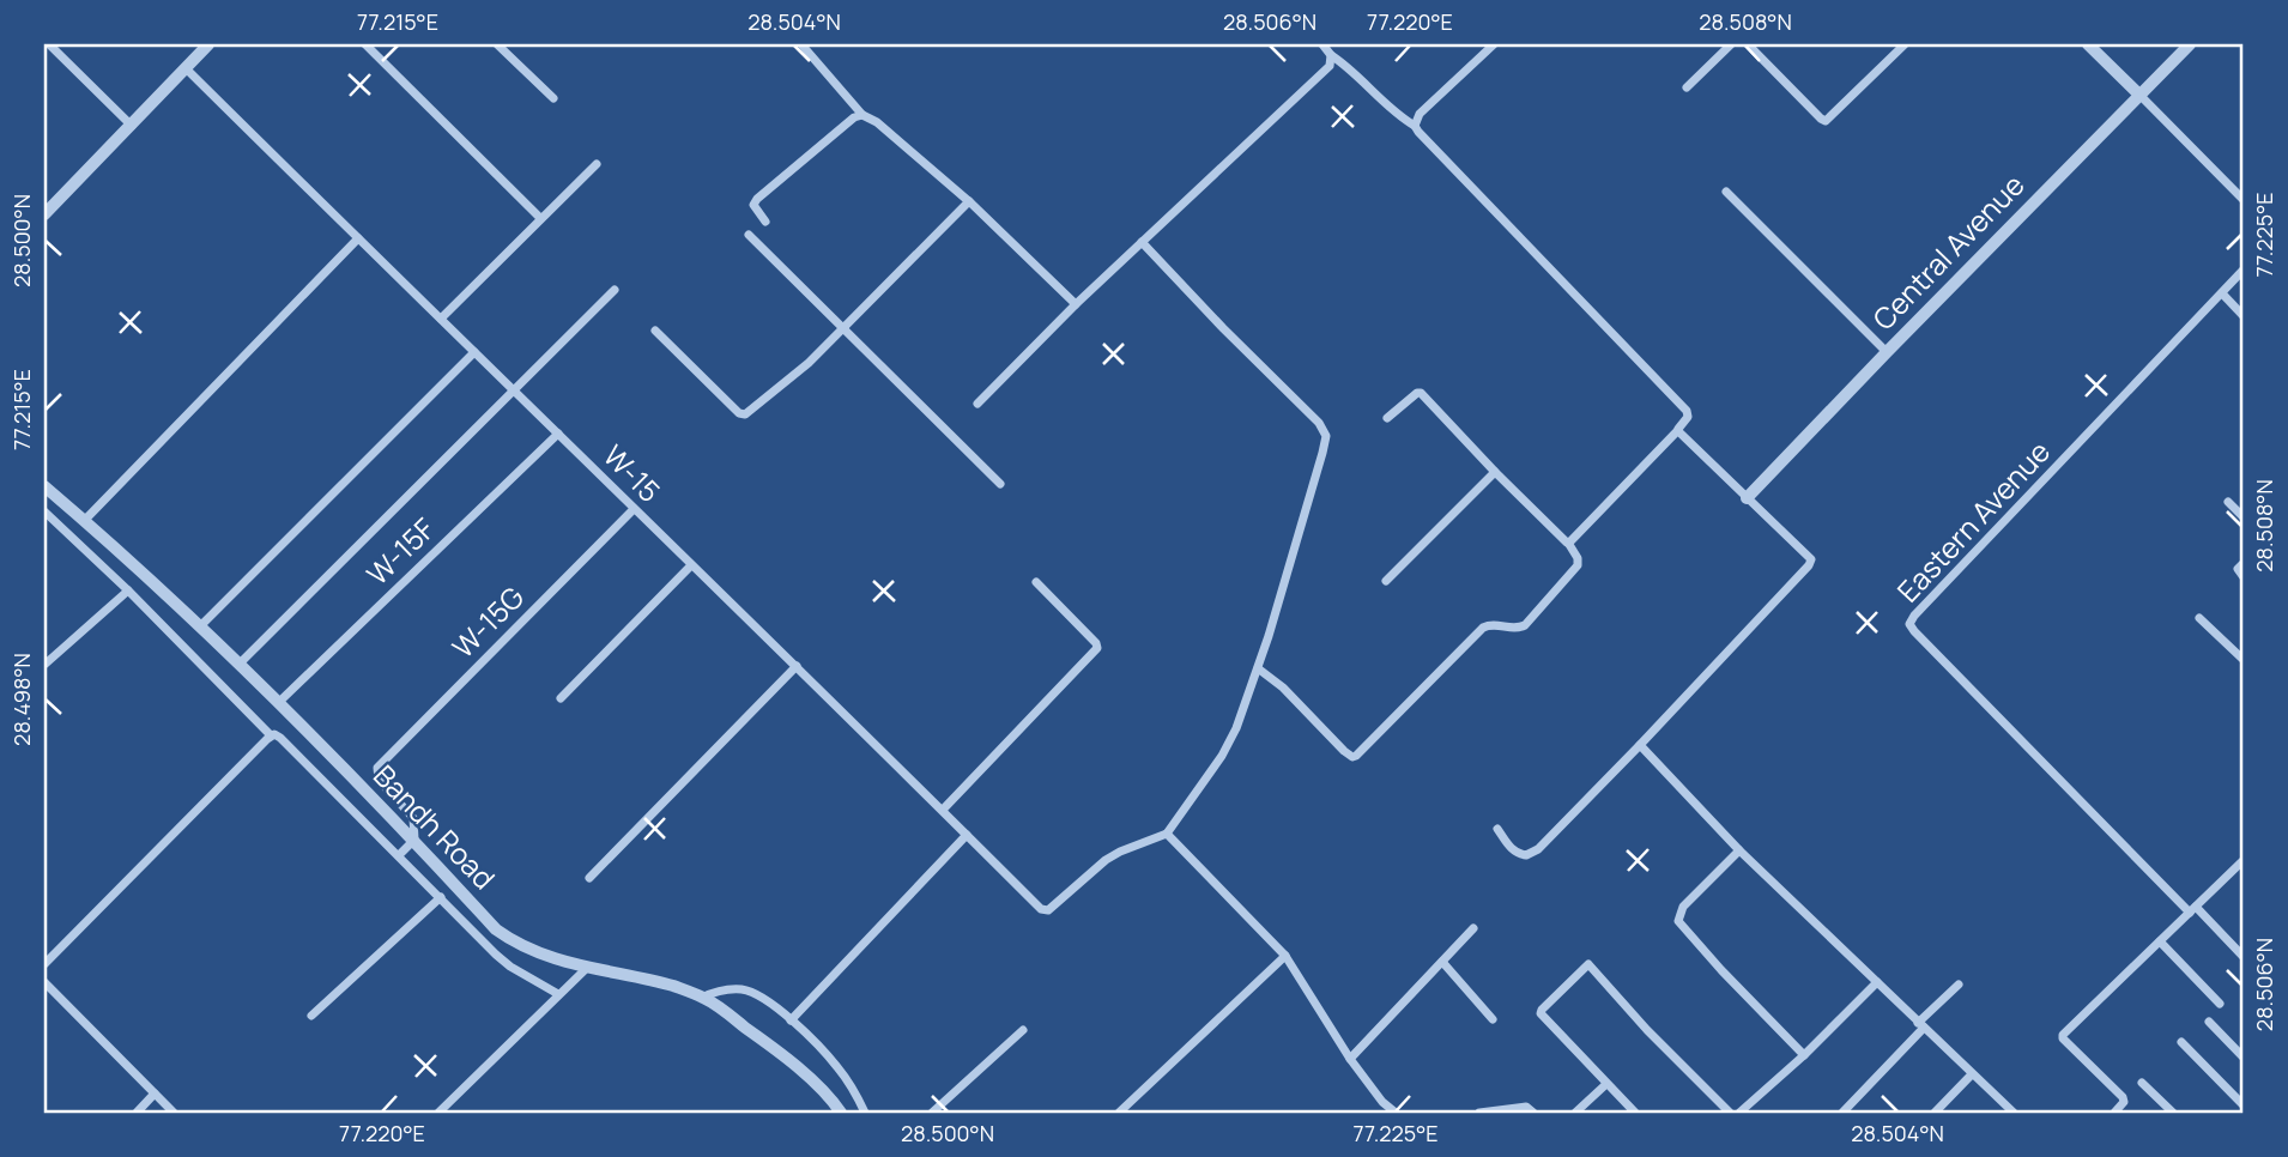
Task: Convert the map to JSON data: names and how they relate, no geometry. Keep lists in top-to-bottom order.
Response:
{
  "streets": {
    "street": [
      "Central Avenue",
      "W-15",
      "Eastern Avenue",
      "W-15F",
      "W-15G",
      "Bandh Road"
    ]
  },
  "crossings": [
    ["W-15", "W-15F"],
    ["W-15", "W-15G"],
    ["W-15F", "Bandh Road"],
    ["W-15G", "Bandh Road"]
  ],
  "coordinates": [
    "77.215°E",
    "28.504°N",
    "28.506°N",
    "77.220°E",
    "28.508°N",
    "77.225°E",
    "28.500°N",
    "28.498°N"
  ]
}
